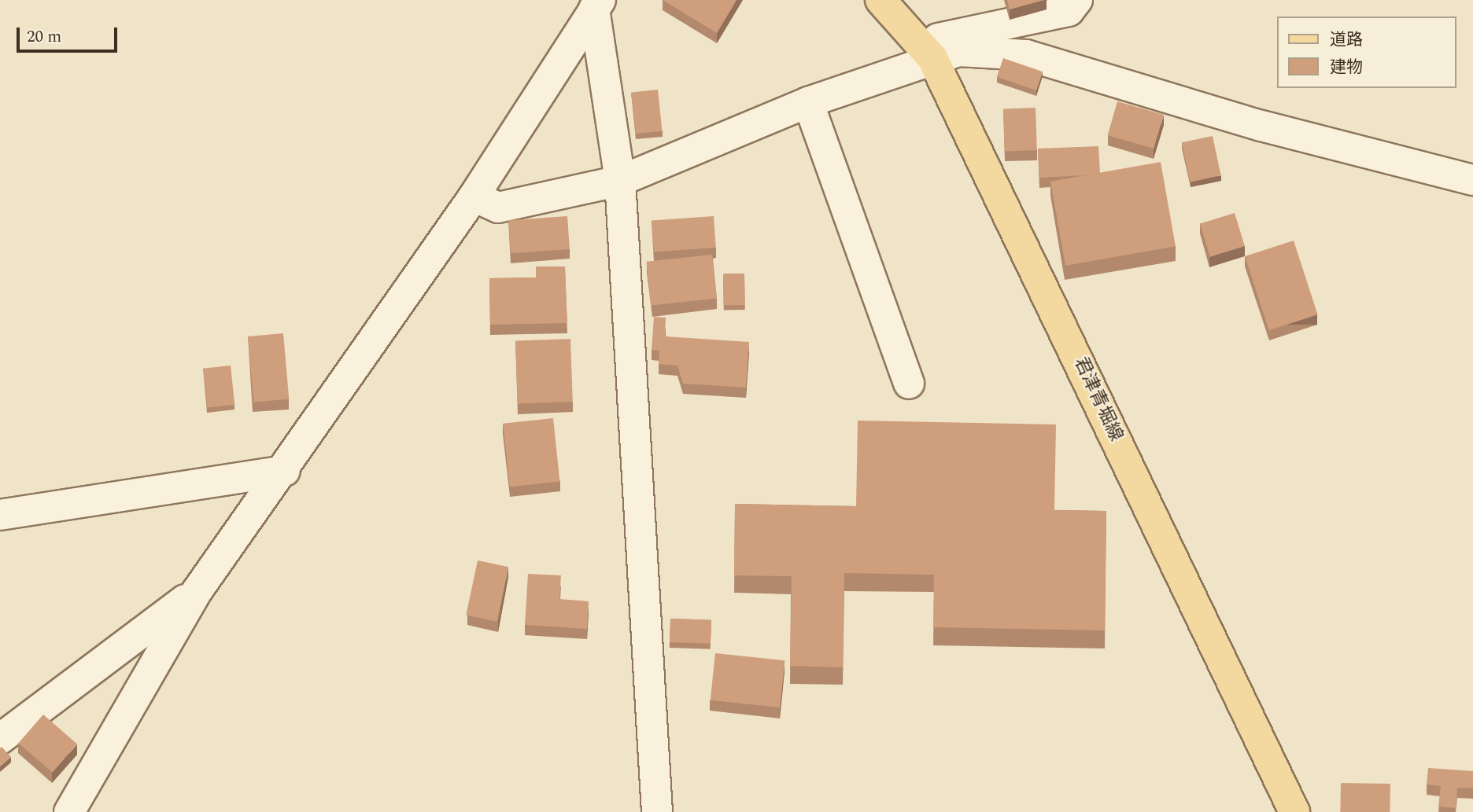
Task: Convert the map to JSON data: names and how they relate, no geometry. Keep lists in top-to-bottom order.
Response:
{
  "streets": {
    "main road": ["君津青堀線"]
  },
  "legend": ["道路", "建物"],
  "scale_bar": "20 m"
}
